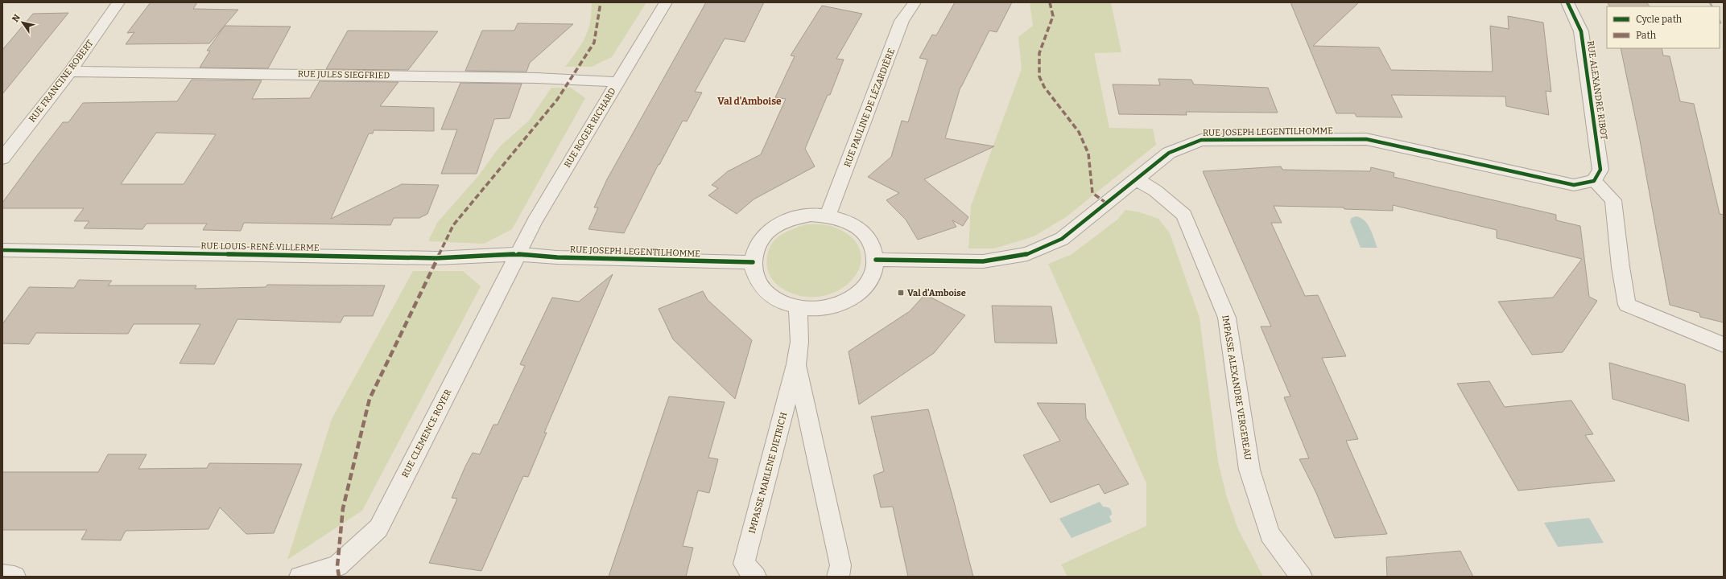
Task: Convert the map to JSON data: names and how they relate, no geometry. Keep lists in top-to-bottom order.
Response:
{
  "streets": {
    "street": [
      "RUE JULES SIEGFRIED",
      "RUE FRANCINE ROBERT",
      "RUE ALEXANDRE RIBOT",
      "RUE PAULINE DE LÉZARDIÈRE",
      "RUE ROGER RICHARD",
      "RUE JOSEPH LEGENTILHOMME",
      "RUE LOUIS-RENÉ VILLERME",
      "IMPASSE ALEXANDRE VERGEREAU",
      "RUE CLEMENCE ROYER",
      "IMPASSE MARLENE DIETRICH"
    ]
  },
  "crossings": [
    ["RUE JULES SIEGFRIED", "RUE FRANCINE ROBERT"],
    ["RUE JULES SIEGFRIED", "RUE ROGER RICHARD"],
    ["RUE ALEXANDRE RIBOT", "RUE JOSEPH LEGENTILHOMME"],
    ["RUE PAULINE DE LÉZARDIÈRE", "RUE JOSEPH LEGENTILHOMME"],
    ["RUE PAULINE DE LÉZARDIÈRE", "IMPASSE MARLENE DIETRICH"],
    ["RUE ROGER RICHARD", "RUE JOSEPH LEGENTILHOMME"],
    ["RUE ROGER RICHARD", "RUE LOUIS-RENÉ VILLERME"],
    ["RUE ROGER RICHARD", "RUE CLEMENCE ROYER"],
    ["RUE JOSEPH LEGENTILHOMME", "RUE LOUIS-RENÉ VILLERME"],
    ["RUE JOSEPH LEGENTILHOMME", "IMPASSE ALEXANDRE VERGEREAU"],
    ["RUE JOSEPH LEGENTILHOMME", "RUE CLEMENCE ROYER"],
    ["RUE JOSEPH LEGENTILHOMME", "IMPASSE MARLENE DIETRICH"],
    ["RUE LOUIS-RENÉ VILLERME", "RUE CLEMENCE ROYER"]
  ],
  "districts": ["Val d'Amboise"],
  "places": {
    "transit": ["Val d'Amboise"]
  },
  "legend": ["Cycle path", "Path"],
  "north": "top left"
}
